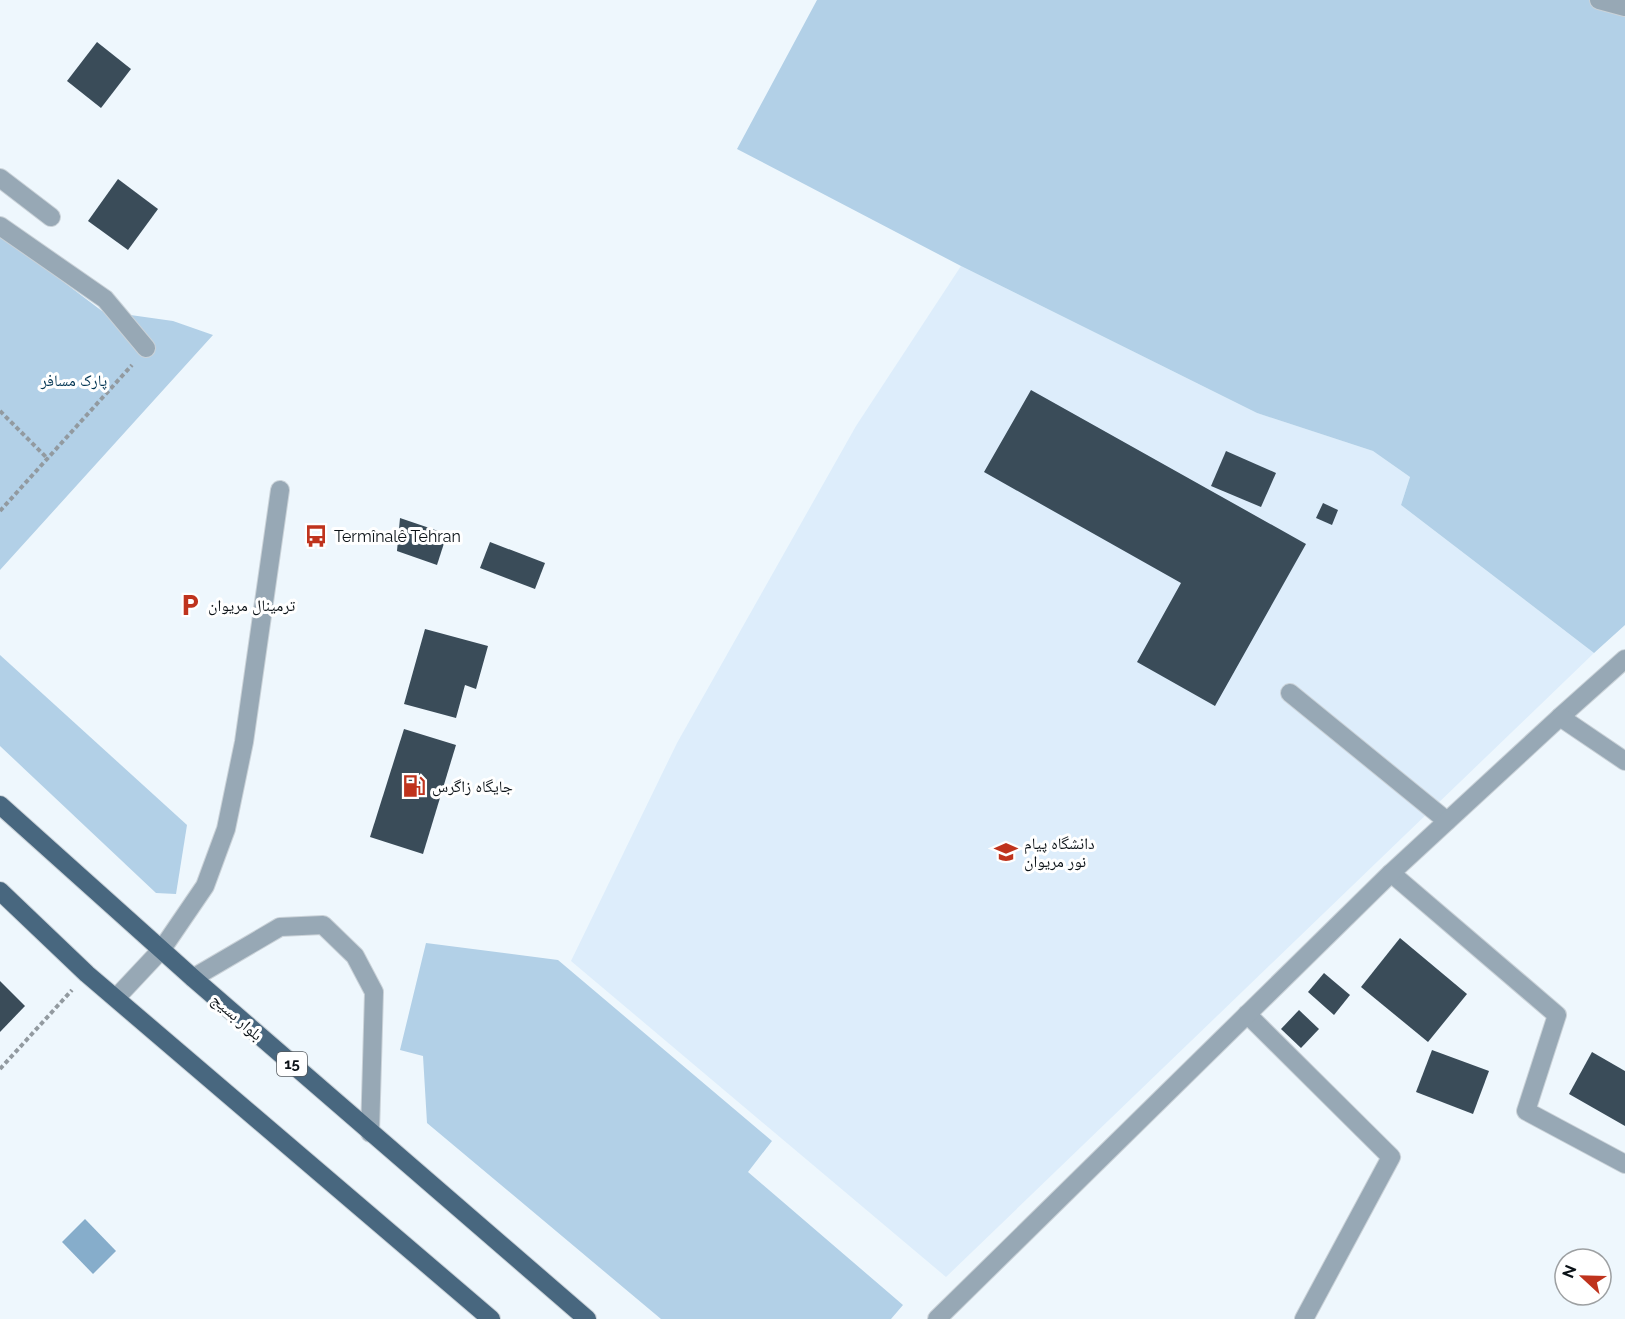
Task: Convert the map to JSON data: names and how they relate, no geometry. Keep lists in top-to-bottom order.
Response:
{
  "streets": {
    "main road": ["بلوار بسیج", "15"]
  },
  "parks": ["پارک مسافر"],
  "places": {
    "bus stop": ["Termînalê Tehran"],
    "parking": ["ترمینال مریوان"],
    "fuel station": ["جایگاه زاگرس"],
    "school or university": ["دانشگاه پیام نور مریوان"]
  },
  "north": "left"
}
